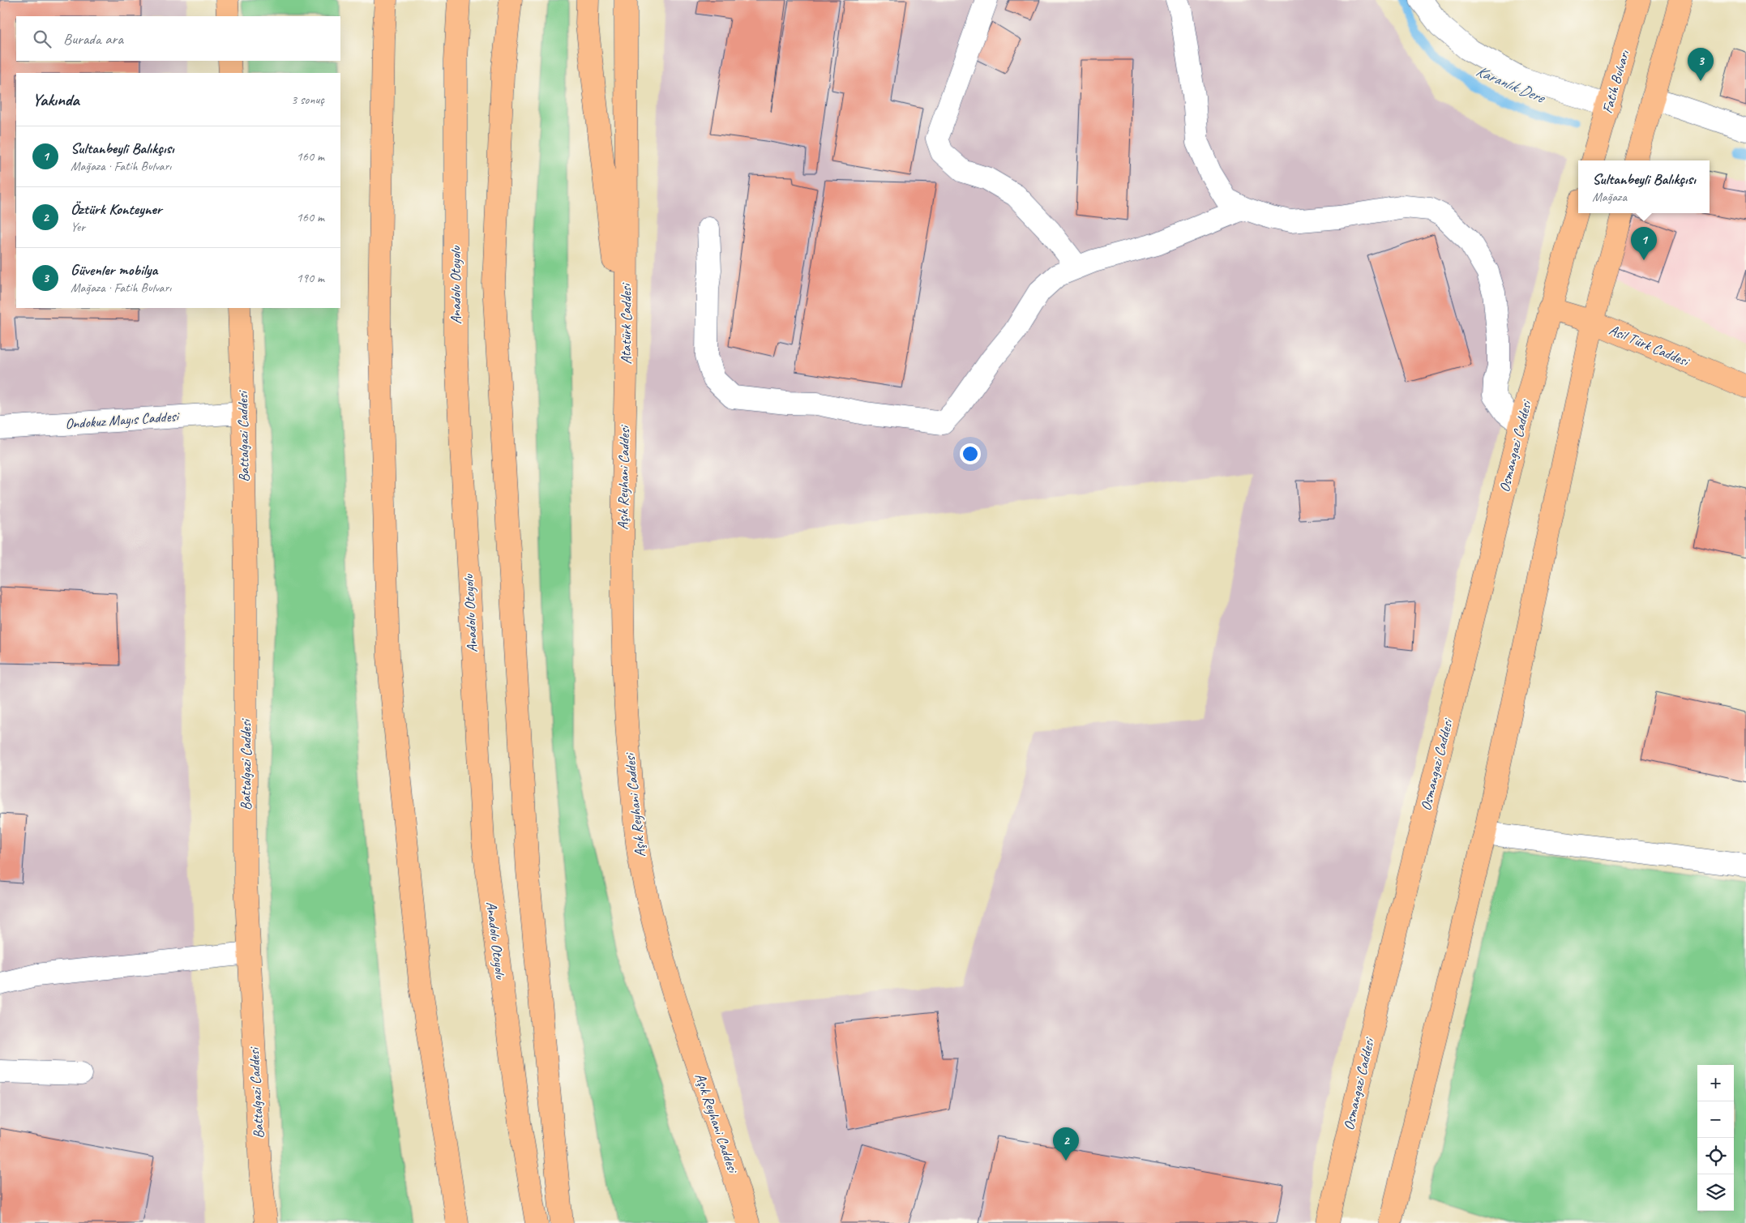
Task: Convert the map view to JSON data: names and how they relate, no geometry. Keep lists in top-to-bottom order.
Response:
{
  "streets": {
    "main road": [
      "Fatih Bulvarı",
      "Anadolu Otoyolu",
      "Atatürk Caddesi",
      "Asil Türk Caddesi",
      "Battalgazi Caddesi",
      "Osmangazi Caddesi",
      "Aşık Reyhani Caddesi"
    ],
    "street": ["Ondokuz Mayıs Caddesi"]
  },
  "crossings": [
    ["Atatürk Caddesi", "Aşık Reyhani Caddesi"],
    ["Asil Türk Caddesi", "Osmangazi Caddesi"],
    ["Ondokuz Mayıs Caddesi", "Battalgazi Caddesi"]
  ],
  "water": ["Karanlık Dere"],
  "page": {
    "search": "Burada ara",
    "pins": ["3", "1", "2"],
    "heading": ["Yakında", "3 sonuç"],
    "list": [
      {
        "mark": "1",
        "name": "Sultanbeyli Balıkçısı",
        "note": "Mağaza · Fatih Bulvarı",
        "value": "160 m"
      },
      {
        "mark": "2",
        "name": "Öztürk Konteyner",
        "note": "Yer",
        "value": "160 m"
      },
      {
        "mark": "3",
        "name": "Güvenler mobilya",
        "note": "Mağaza · Fatih Bulvarı",
        "value": "190 m"
      }
    ],
    "popup": ["Sultanbeyli Balıkçısı", "Mağaza"],
    "map_buttons": ["+", "−"]
  }
}
